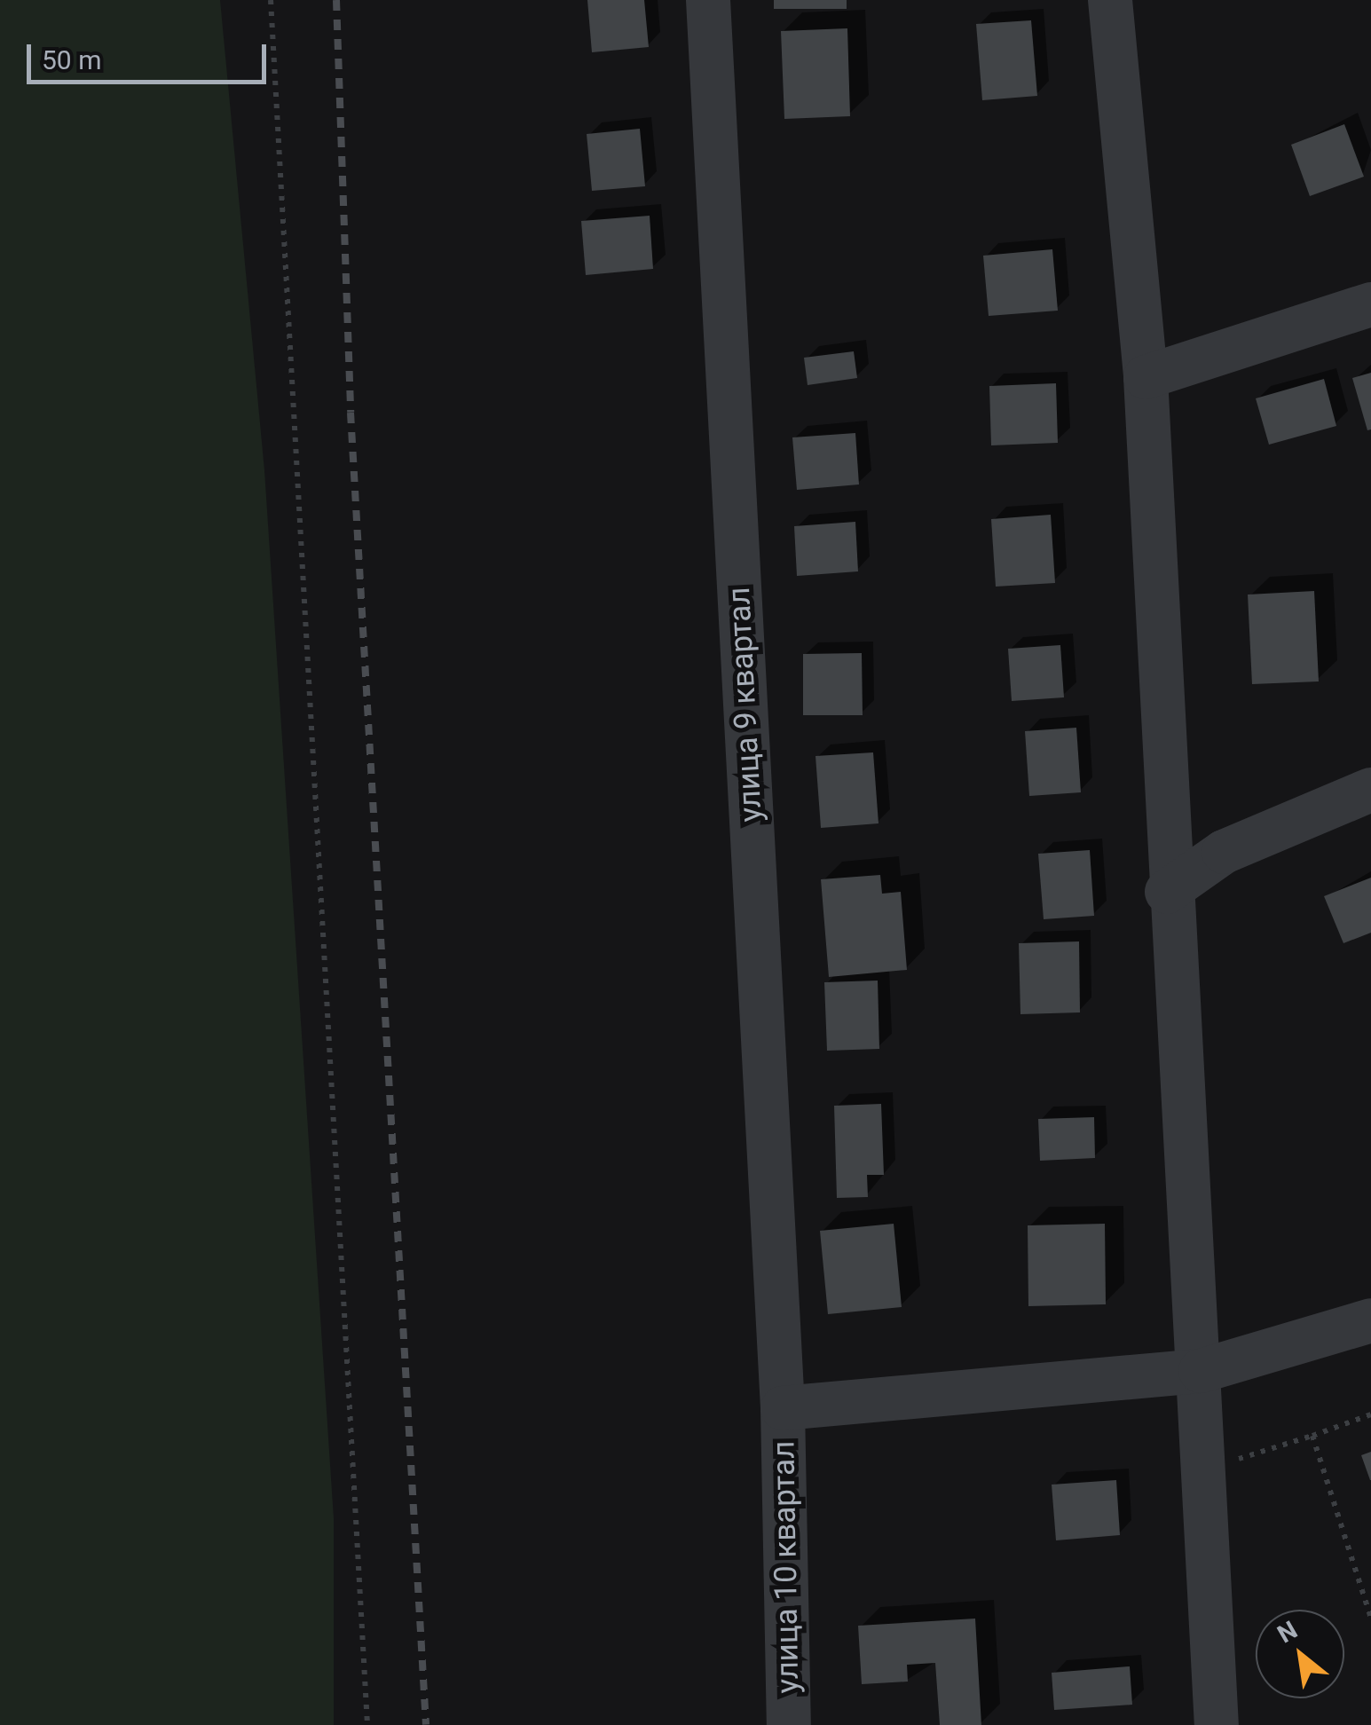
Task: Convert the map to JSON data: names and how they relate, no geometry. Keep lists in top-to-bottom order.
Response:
{
  "streets": {
    "street": ["улица 9 квартал", "улица 10 квартал"]
  },
  "crossings": [
    ["улица 9 квартал", "улица 10 квартал"]
  ],
  "scale_bar": "50 m",
  "north": "top left"
}
